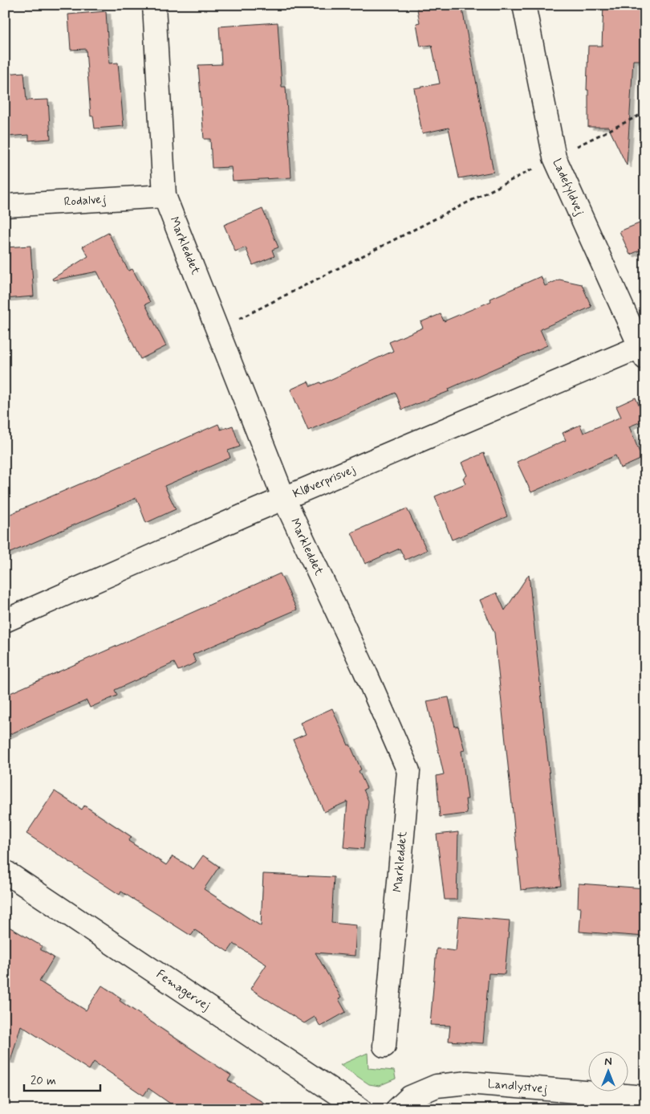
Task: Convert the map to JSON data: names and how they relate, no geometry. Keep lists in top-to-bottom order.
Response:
{
  "streets": {
    "street": [
      "Ladefyldvej",
      "Rodalvej",
      "Markleddet",
      "Kløverprisvej",
      "Femagervej",
      "Landlystvej"
    ]
  },
  "crossings": [
    ["Ladefyldvej", "Kløverprisvej"],
    ["Rodalvej", "Markleddet"],
    ["Markleddet", "Kløverprisvej"]
  ],
  "scale_bar": "20 m",
  "north": "top"
}
